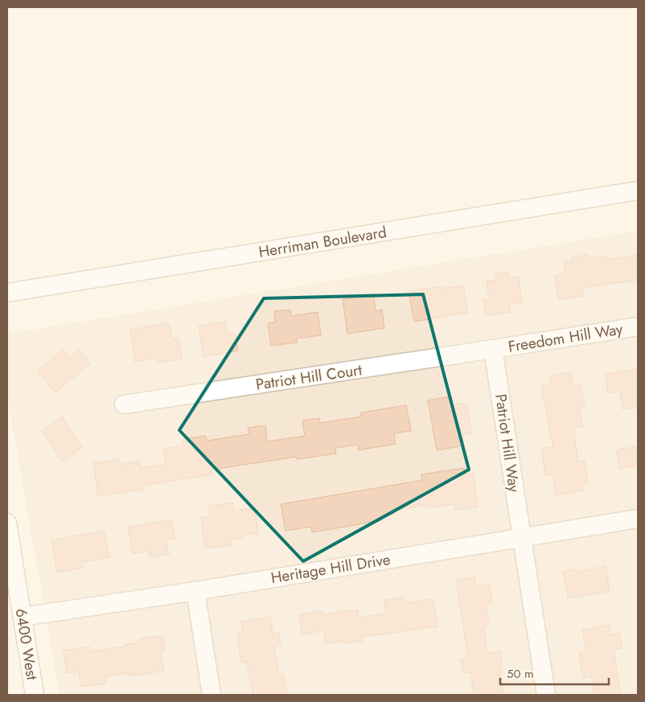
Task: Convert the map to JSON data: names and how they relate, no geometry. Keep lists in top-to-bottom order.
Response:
{
  "streets": {
    "street": [
      "Herriman Boulevard",
      "Freedom Hill Way",
      "Patriot Hill Court",
      "Patriot Hill Way",
      "Heritage Hill Drive",
      "6400 West"
    ]
  },
  "crossings": [
    ["Freedom Hill Way", "Patriot Hill Court"],
    ["Freedom Hill Way", "Patriot Hill Way"],
    ["Patriot Hill Court", "Patriot Hill Way"],
    ["Patriot Hill Way", "Heritage Hill Drive"],
    ["Heritage Hill Drive", "6400 West"]
  ],
  "scale_bar": "50 m"
}
